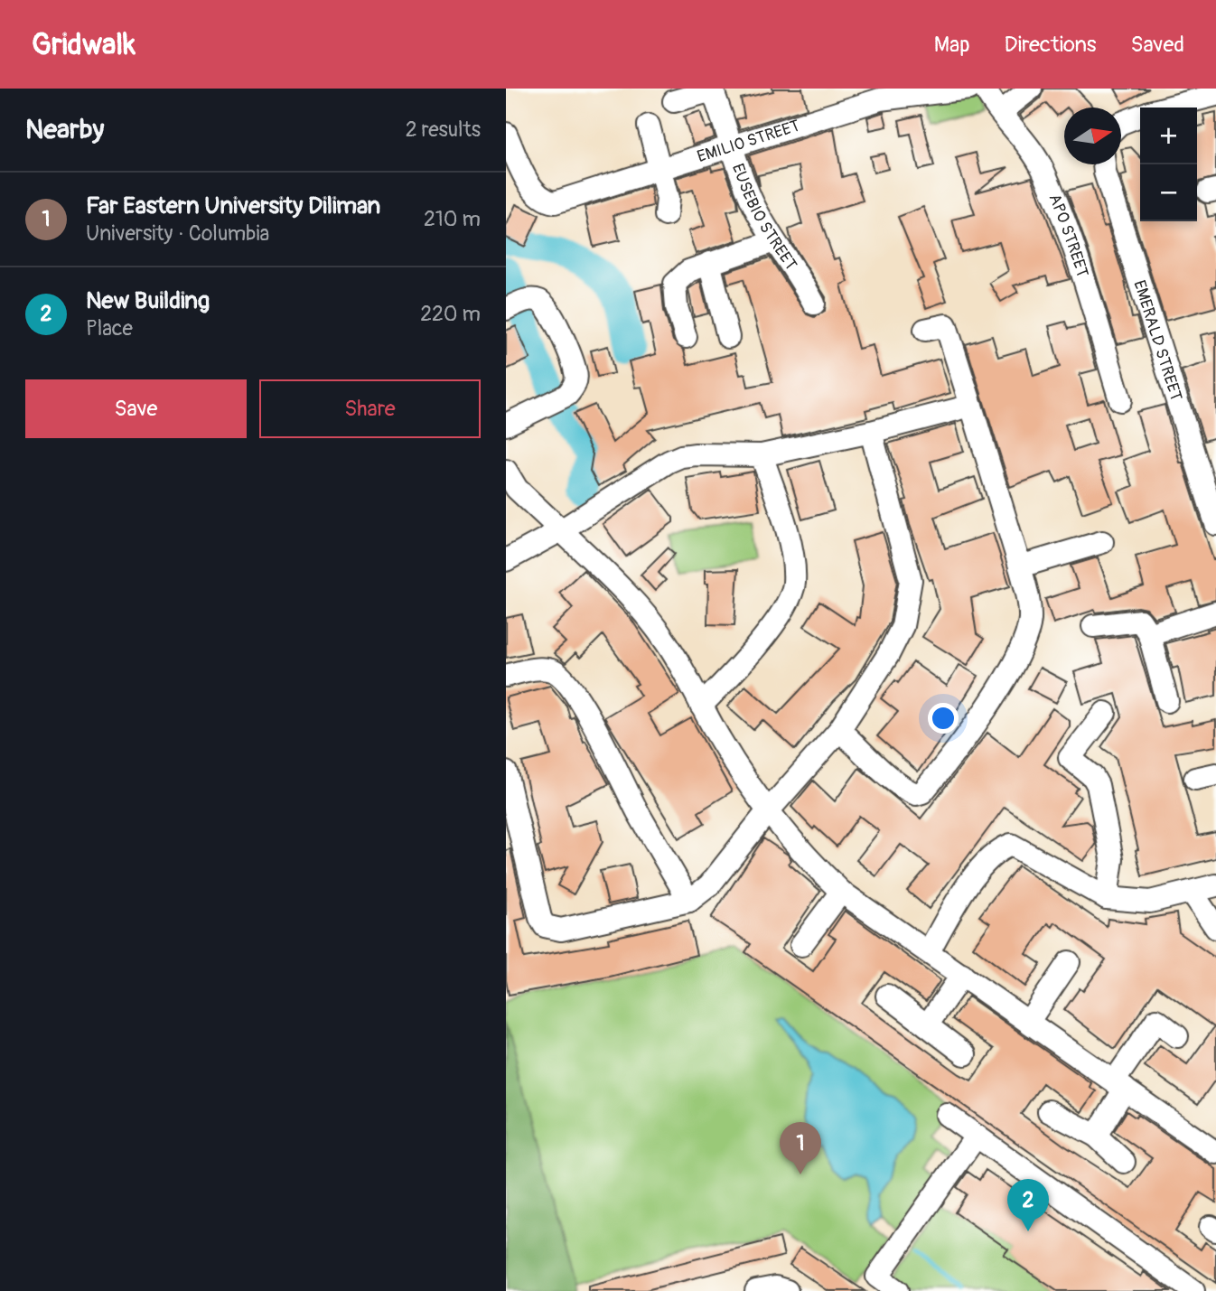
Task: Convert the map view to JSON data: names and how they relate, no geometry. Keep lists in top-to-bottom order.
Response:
{
  "streets": {
    "street": [
      "EMILIO STREET",
      "EUSEBIO STREET",
      "APO STREET",
      "EMERALD STREET"
    ]
  },
  "crossings": [
    ["EMILIO STREET", "EUSEBIO STREET"]
  ],
  "north": "right",
  "page": {
    "header": "Gridwalk",
    "nav": ["Map", "Directions", "Saved"],
    "heading": ["Nearby", "2 results"],
    "map_buttons": ["+", "−"],
    "list": [
      {
        "mark": "1",
        "name": "Far Eastern University Diliman",
        "note": "University · Columbia",
        "value": "210 m"
      },
      {
        "mark": "2",
        "name": "New Building",
        "note": "Place",
        "value": "220 m"
      }
    ],
    "buttons": ["Save", "Share"],
    "pins": ["1", "2"]
  }
}
